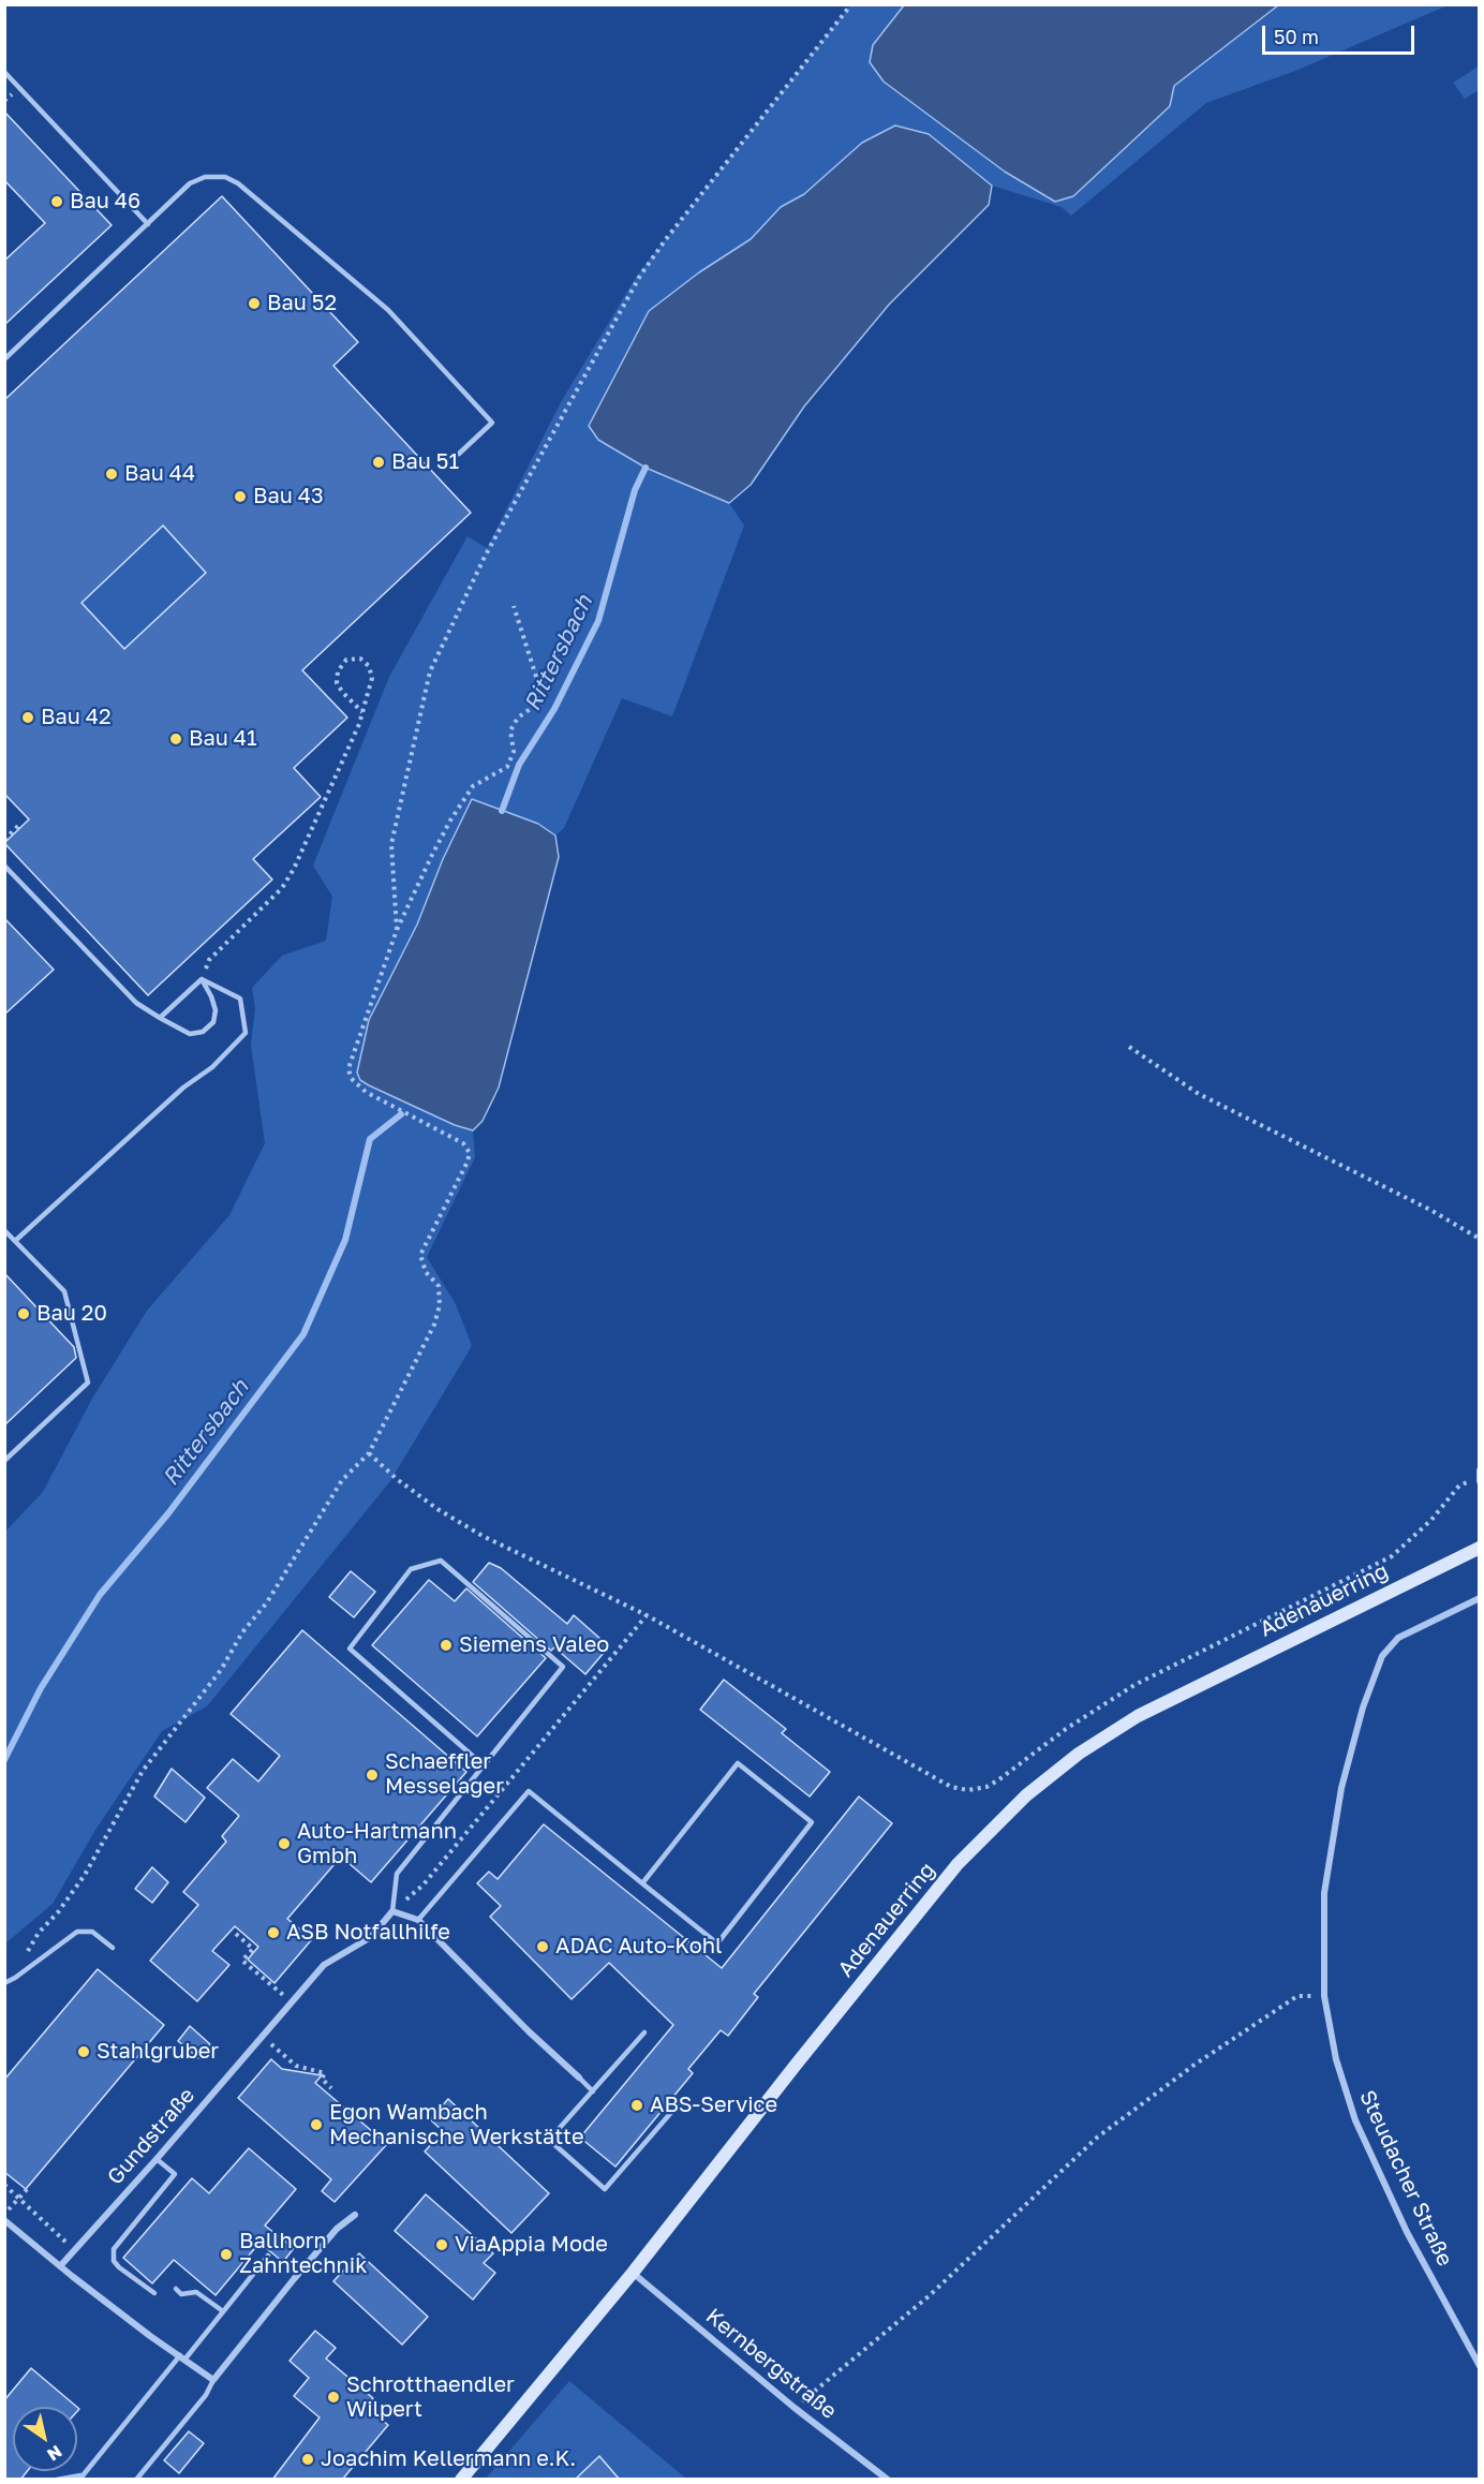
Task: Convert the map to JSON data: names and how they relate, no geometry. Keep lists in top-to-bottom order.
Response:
{
  "streets": {
    "main road": ["Adenauerring"],
    "street": ["Gundstraße", "Steudacher Straße", "Kernbergstraße"]
  },
  "crossings": [
    ["Adenauerring", "Kernbergstraße"]
  ],
  "water": ["Rittersbach"],
  "places": [
    "Bau 46",
    "Bau 52",
    "Bau 51",
    "Bau 44",
    "Bau 43",
    "Bau 42",
    "Bau 41",
    "Bau 20",
    "Siemens Valeo",
    "Schaeffler Messelager",
    "Auto-Hartmann Gmbh",
    "ASB Notfallhilfe",
    "ADAC Auto-Kohl",
    "Stahlgruber",
    "ABS-Service",
    "Egon Wambach Mechanische Werkstätte",
    "ViaAppia Mode",
    "Ballhorn Zahntechnik",
    "Schrotthaendler Wilpert",
    "Joachim Kellermann e.K."
  ],
  "scale_bar": "50 m",
  "north": "bottom right"
}
